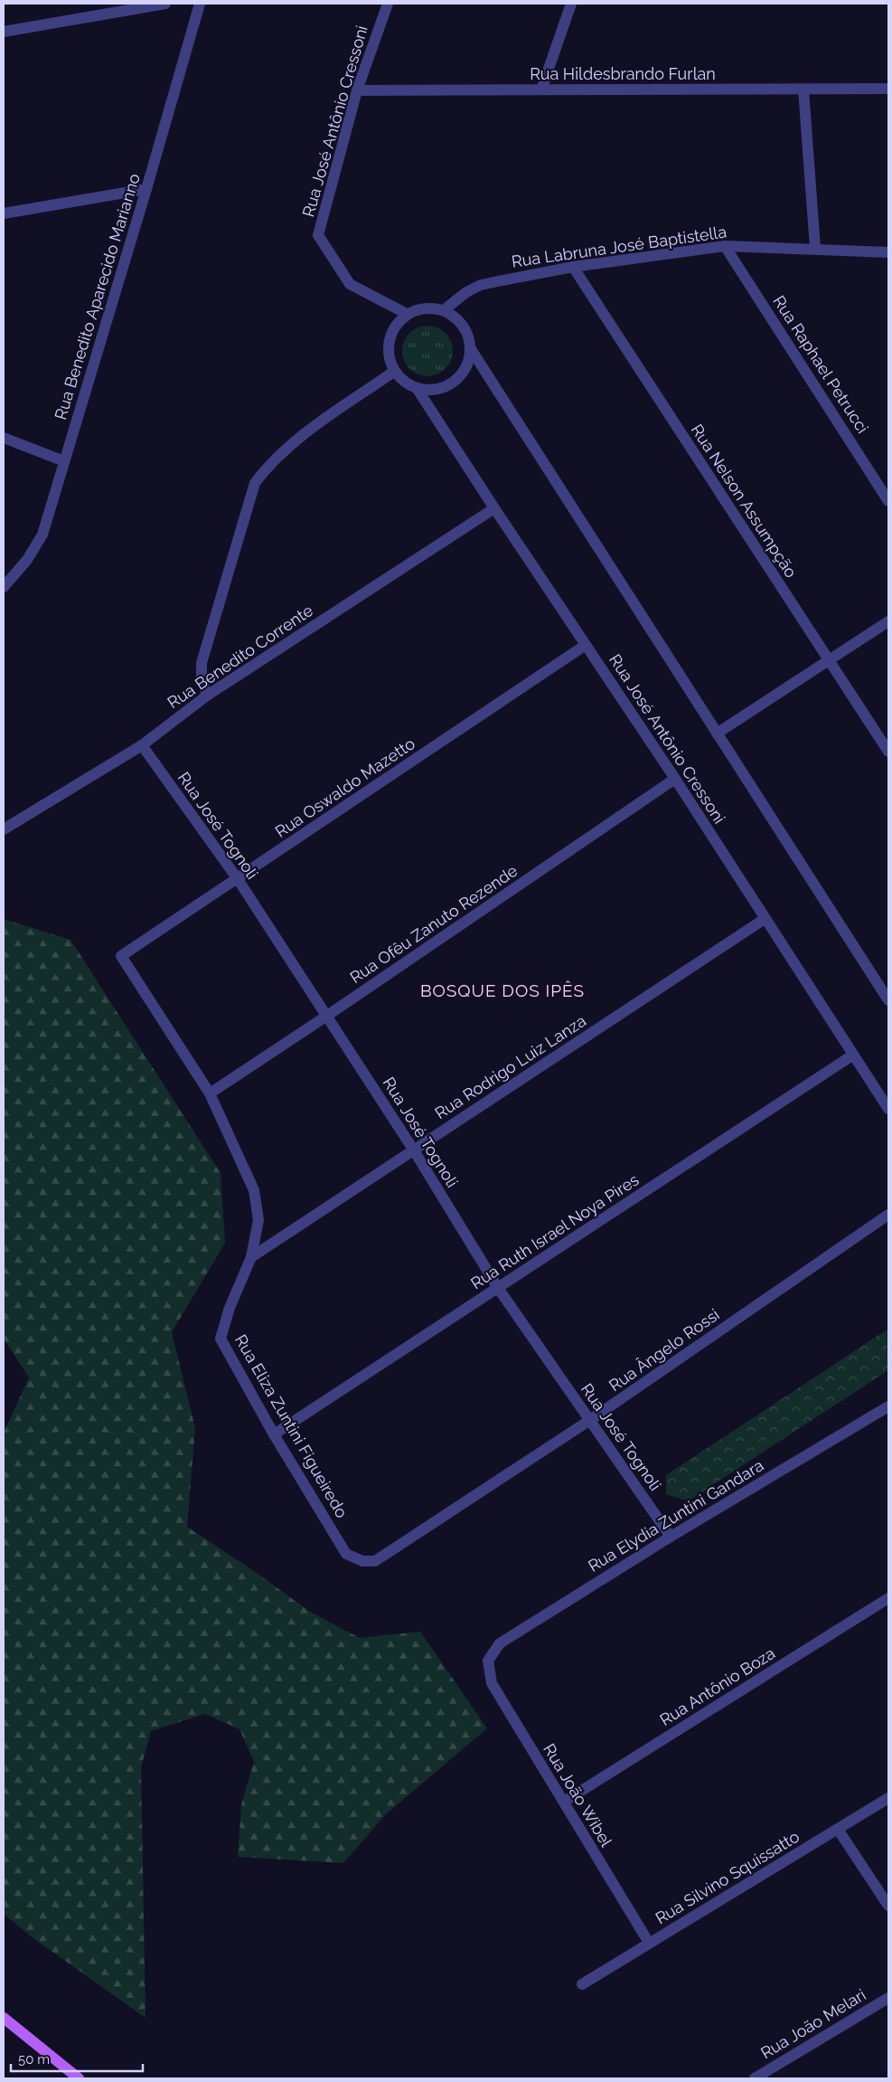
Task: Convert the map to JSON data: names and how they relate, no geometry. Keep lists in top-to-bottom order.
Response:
{
  "streets": {
    "street": [
      "Rua Hildesbrando Furlan",
      "Rua José Antônio Cressoni",
      "Rua Labruna José Baptistella",
      "Rua Benedito Aparecido Marianno",
      "Rua Raphael Petrucci",
      "Rua Nelson Assumpção",
      "Rua Benedito Corrente",
      "Rua Oswaldo Mazetto",
      "Rua José Tognoli",
      "Rua Ofêu Zanuto Rezende",
      "Rua Rodrigo Luiz Lanza",
      "Rua Ruth Israel Noya Pires",
      "Rua Ângelo Rossi",
      "Rua Eliza Zuntini Figueiredo",
      "Rua Elydia Zuntini Gandara",
      "Rua Antônio Boza",
      "Rua João Wibel",
      "Rua Silvino Squissatto",
      "Rua João Melari"
    ]
  },
  "crossings": [
    ["Rua Hildesbrando Furlan", "Rua José Antônio Cressoni"],
    ["Rua José Antônio Cressoni", "Rua Labruna José Baptistella"],
    ["Rua José Antônio Cressoni", "Rua Benedito Corrente"],
    ["Rua José Antônio Cressoni", "Rua Oswaldo Mazetto"],
    ["Rua José Antônio Cressoni", "Rua Ofêu Zanuto Rezende"],
    ["Rua José Antônio Cressoni", "Rua Rodrigo Luiz Lanza"],
    ["Rua José Antônio Cressoni", "Rua Ruth Israel Noya Pires"],
    ["Rua Labruna José Baptistella", "Rua Raphael Petrucci"],
    ["Rua Labruna José Baptistella", "Rua Nelson Assumpção"],
    ["Rua Benedito Corrente", "Rua José Tognoli"],
    ["Rua Oswaldo Mazetto", "Rua José Tognoli"],
    ["Rua Oswaldo Mazetto", "Rua Eliza Zuntini Figueiredo"],
    ["Rua José Tognoli", "Rua Ofêu Zanuto Rezende"],
    ["Rua José Tognoli", "Rua Rodrigo Luiz Lanza"],
    ["Rua José Tognoli", "Rua Ruth Israel Noya Pires"],
    ["Rua José Tognoli", "Rua Ângelo Rossi"],
    ["Rua José Tognoli", "Rua Elydia Zuntini Gandara"],
    ["Rua Ofêu Zanuto Rezende", "Rua Eliza Zuntini Figueiredo"],
    ["Rua Rodrigo Luiz Lanza", "Rua Eliza Zuntini Figueiredo"],
    ["Rua Ruth Israel Noya Pires", "Rua Eliza Zuntini Figueiredo"],
    ["Rua Ângelo Rossi", "Rua Eliza Zuntini Figueiredo"],
    ["Rua Elydia Zuntini Gandara", "Rua João Wibel"],
    ["Rua Antônio Boza", "Rua João Wibel"],
    ["Rua João Wibel", "Rua Silvino Squissatto"]
  ],
  "districts": ["BOSQUE DOS IPÊS"],
  "scale_bar": "50 m"
}
